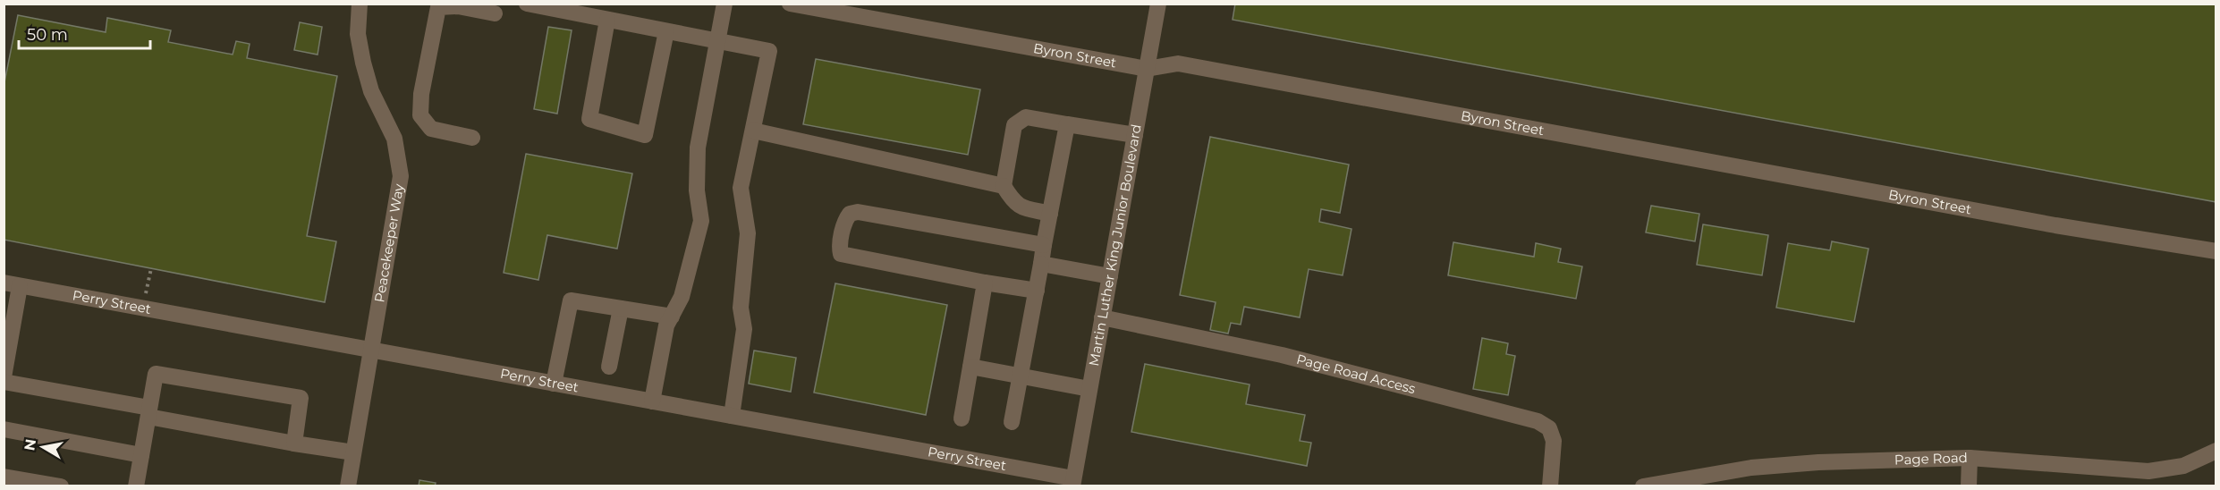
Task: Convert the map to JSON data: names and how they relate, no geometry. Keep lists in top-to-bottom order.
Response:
{
  "streets": {
    "street": [
      "Byron Street",
      "Peacekeeper Way",
      "Martin Luther King Junior Boulevard",
      "Perry Street",
      "Page Road Access",
      "Page Road"
    ]
  },
  "crossings": [
    ["Byron Street", "Martin Luther King Junior Boulevard"],
    ["Peacekeeper Way", "Perry Street"],
    ["Martin Luther King Junior Boulevard", "Perry Street"],
    ["Martin Luther King Junior Boulevard", "Page Road Access"]
  ],
  "scale_bar": "50 m",
  "north": "left"
}
